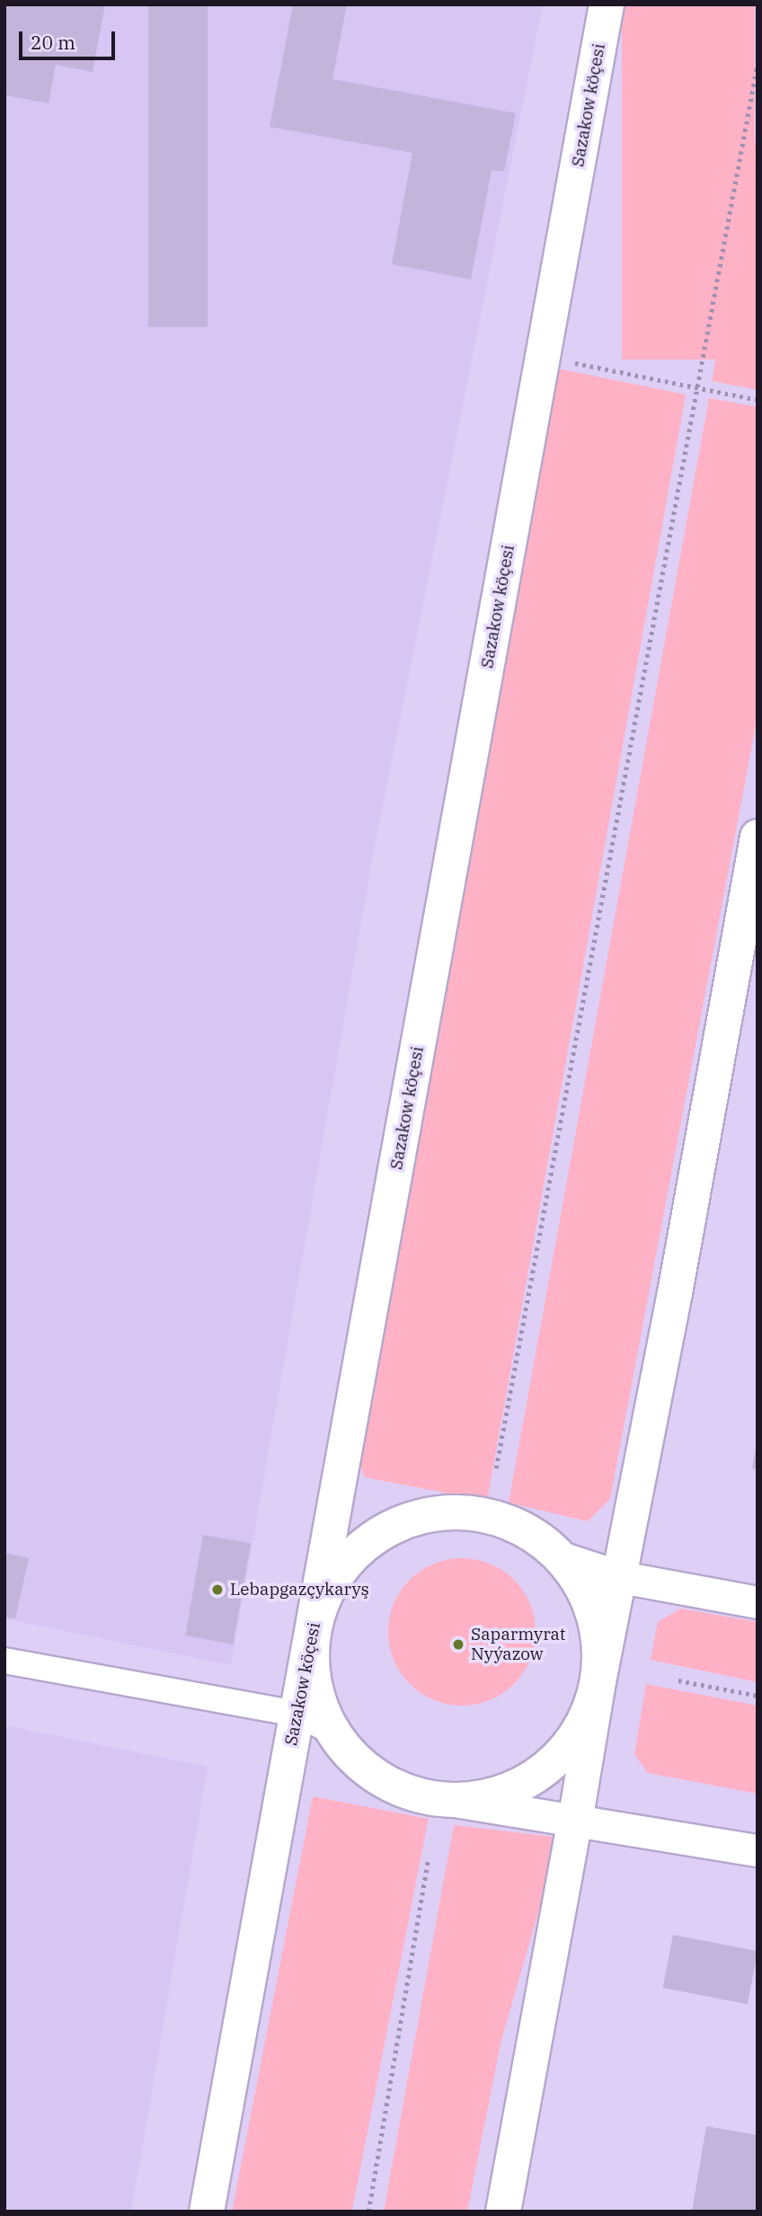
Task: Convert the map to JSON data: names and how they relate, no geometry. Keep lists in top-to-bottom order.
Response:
{
  "streets": {
    "main road": ["Sazakow köçesi"]
  },
  "places": ["Lebapgazçykaryş", "Saparmyrat Nyýazow"],
  "scale_bar": "20 m"
}
